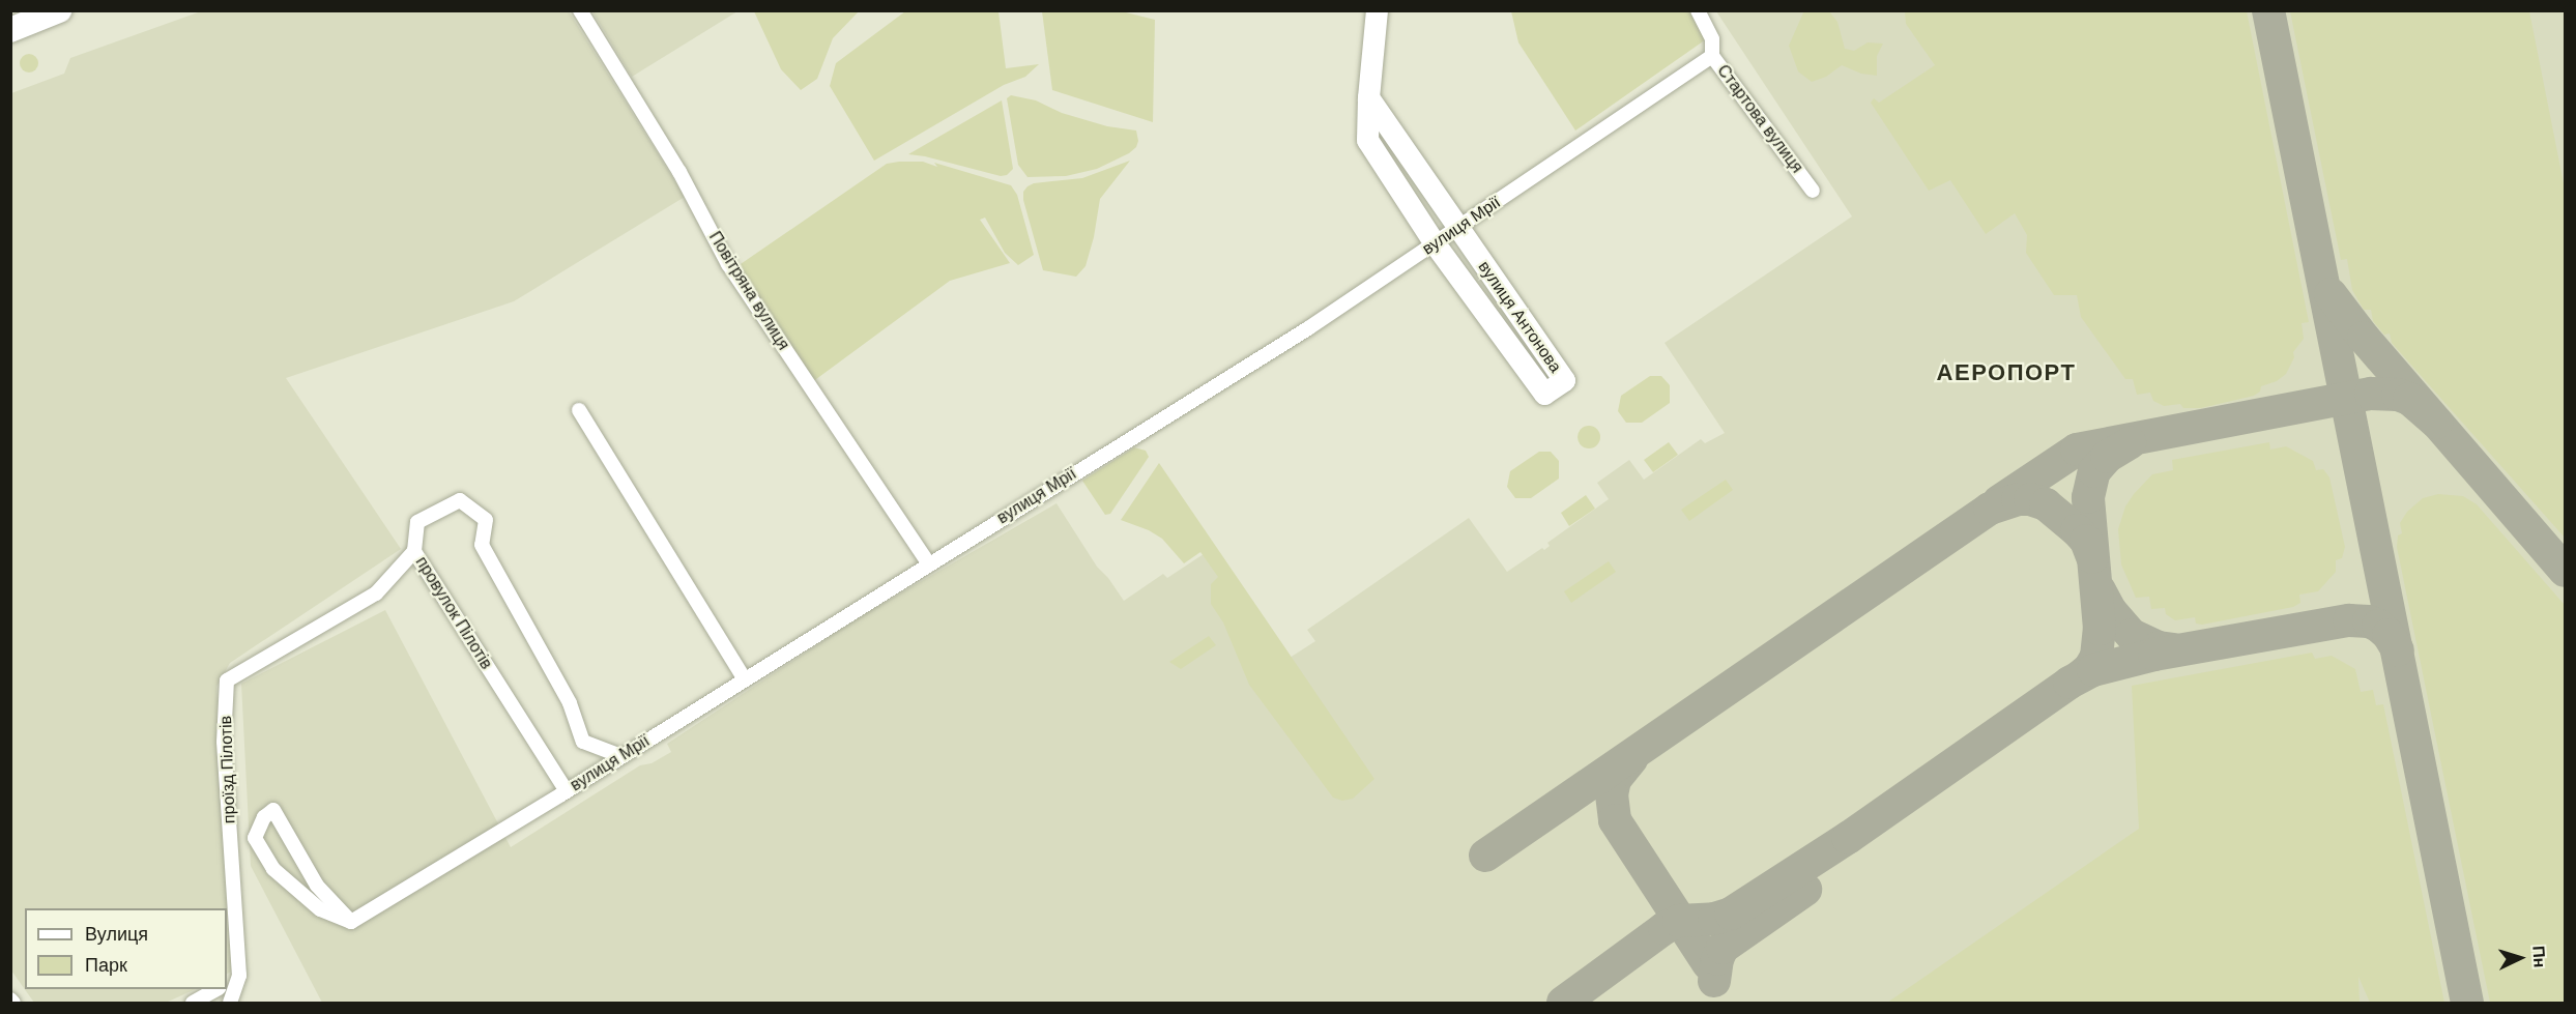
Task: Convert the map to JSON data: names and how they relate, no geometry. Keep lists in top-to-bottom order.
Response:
{
  "streets": {
    "main road": ["вулиця Антонова"],
    "street": [
      "Стартова вулиця",
      "вулиця Мрії",
      "Повітряна вулиця",
      "провулок Пілотів",
      "проїзд Пілотів"
    ]
  },
  "crossings": [
    ["Стартова вулиця", "вулиця Мрії"],
    ["вулиця Мрії", "Повітряна вулиця"],
    ["вулиця Мрії", "вулиця Антонова"],
    ["вулиця Мрії", "провулок Пілотів"],
    ["провулок Пілотів", "проїзд Пілотів"]
  ],
  "districts": ["АЕРОПОРТ"],
  "legend": ["Вулиця", "Парк"],
  "north": "right"
}
